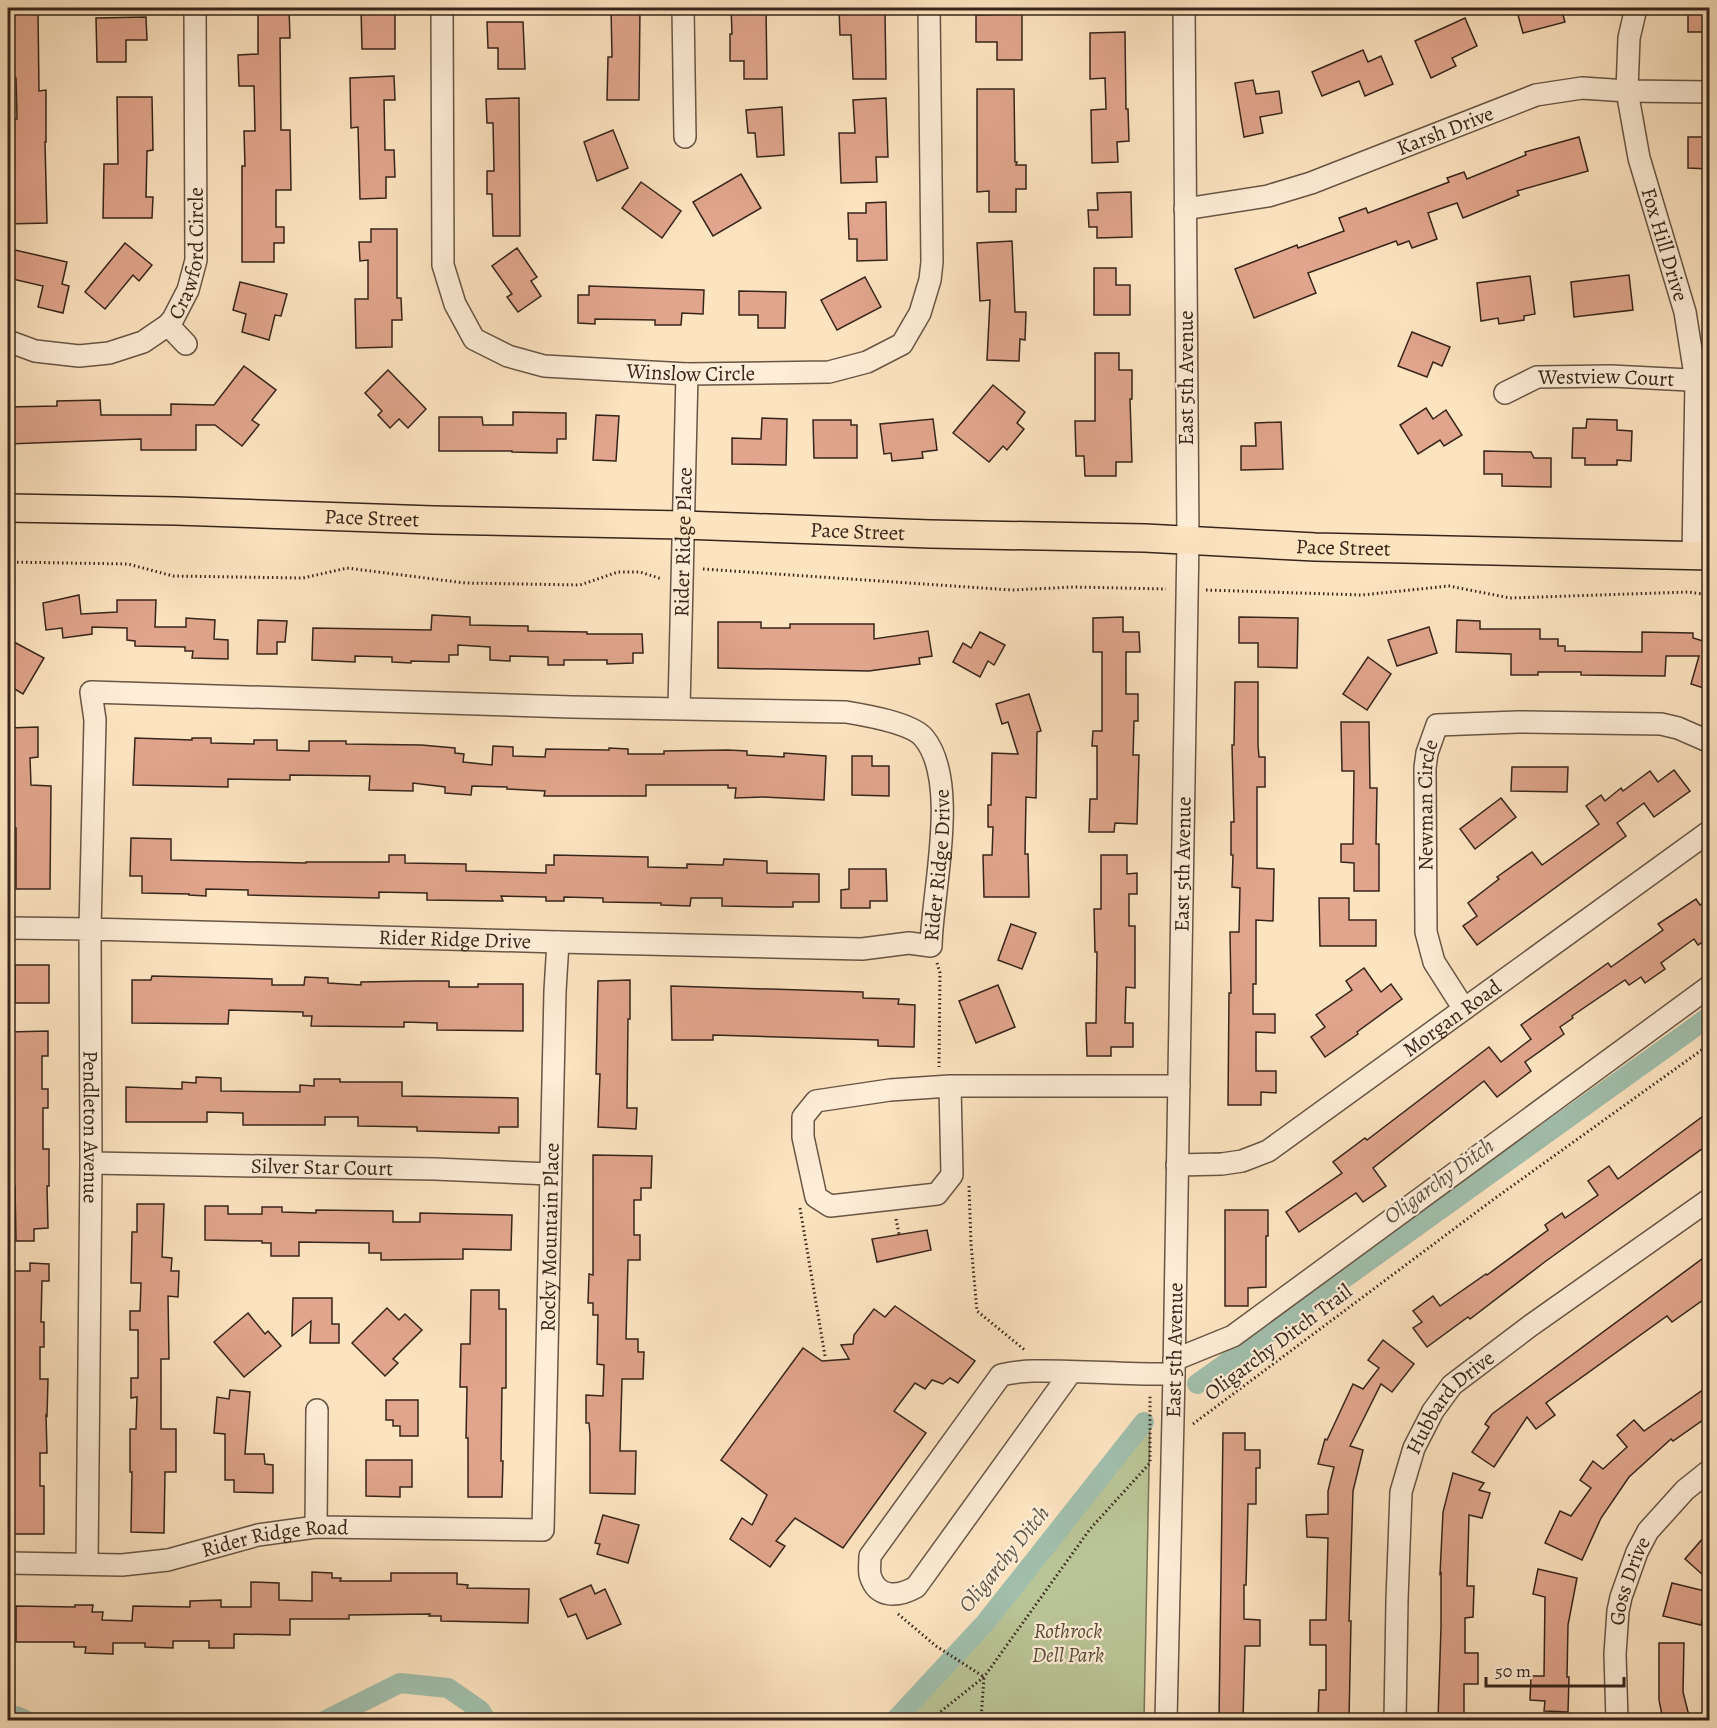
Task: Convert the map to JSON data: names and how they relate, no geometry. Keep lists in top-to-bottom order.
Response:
{
  "streets": {
    "main road": ["Pace Street"],
    "street": [
      "Karsh Drive",
      "Fox Hill Drive",
      "Crawford Circle",
      "Winslow Circle",
      "East 5th Avenue",
      "Westview Court",
      "Rider Ridge Place",
      "Newman Circle",
      "Rider Ridge Drive",
      "Morgan Road",
      "Pendleton Avenue",
      "Silver Star Court",
      "Rocky Mountain Place",
      "Hubbard Drive",
      "Rider Ridge Road",
      "Goss Drive"
    ],
    "path": ["Oligarchy Ditch Trail"]
  },
  "crossings": [
    ["Karsh Drive", "Fox Hill Drive"],
    ["Karsh Drive", "East 5th Avenue"],
    ["Fox Hill Drive", "Westview Court"],
    ["Fox Hill Drive", "Pace Street"],
    ["Winslow Circle", "Rider Ridge Place"],
    ["East 5th Avenue", "Pace Street"],
    ["East 5th Avenue", "Morgan Road"],
    ["Pace Street", "Rider Ridge Place"],
    ["Rider Ridge Place", "Rider Ridge Drive"],
    ["Newman Circle", "Morgan Road"],
    ["Rider Ridge Drive", "Pendleton Avenue"],
    ["Rider Ridge Drive", "Rocky Mountain Place"],
    ["Pendleton Avenue", "Silver Star Court"],
    ["Pendleton Avenue", "Rider Ridge Road"],
    ["Silver Star Court", "Rocky Mountain Place"],
    ["Rocky Mountain Place", "Rider Ridge Road"]
  ],
  "water": ["Oligarchy Ditch"],
  "parks": ["Rothrock Dell Park"],
  "scale_bar": "50 m"
}
